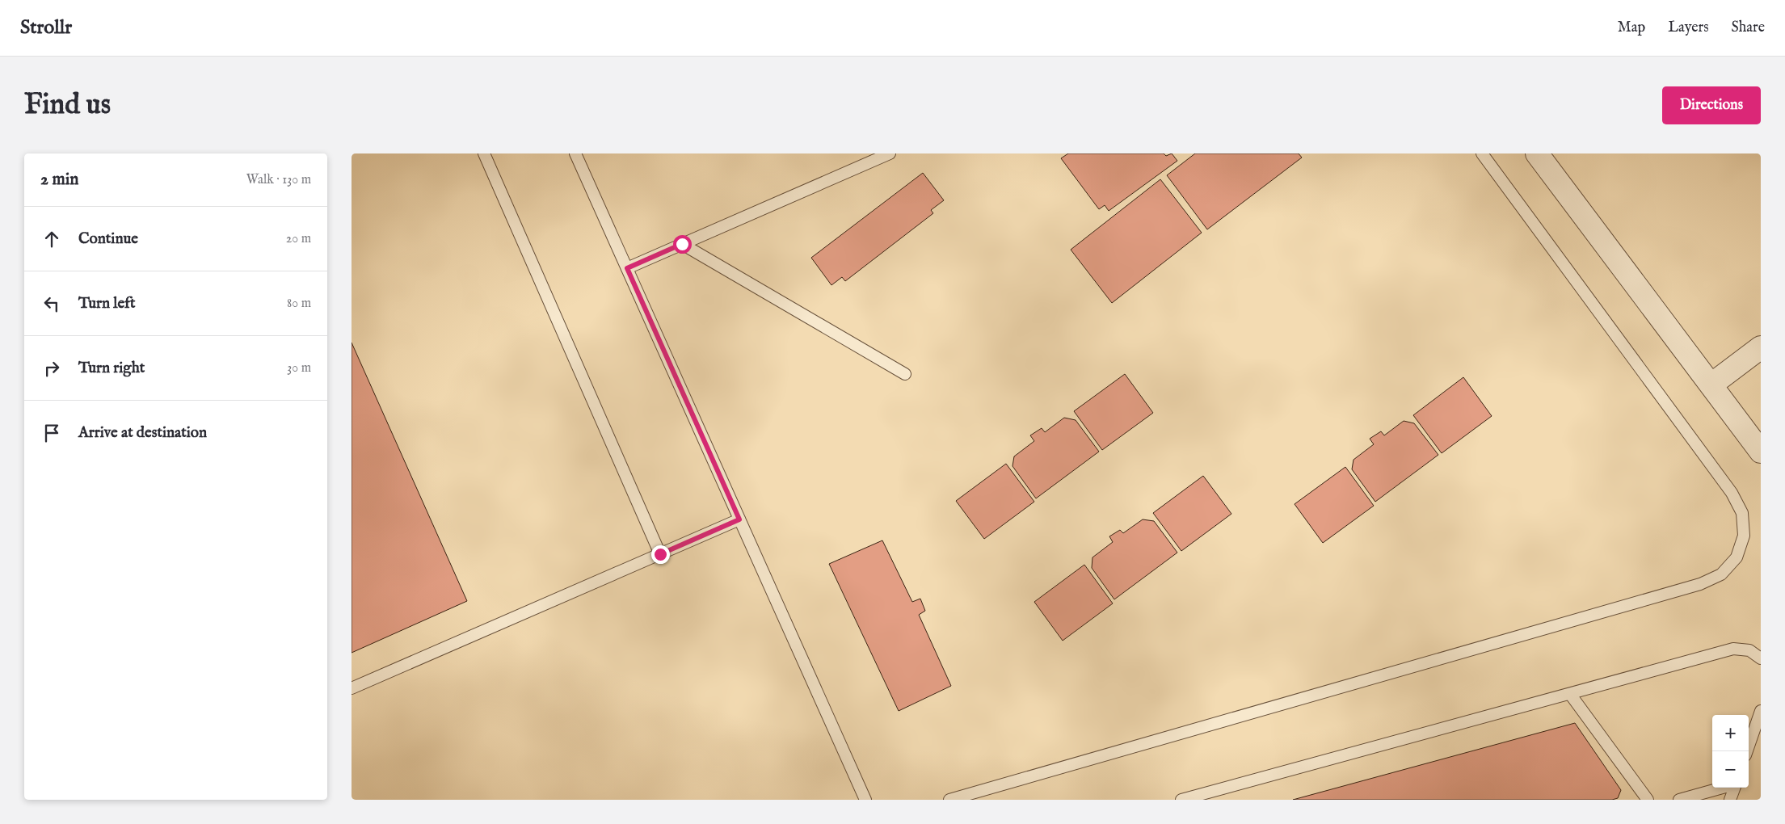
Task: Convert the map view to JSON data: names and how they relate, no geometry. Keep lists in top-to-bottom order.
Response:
{
  "page": {
    "header": "Strollr",
    "nav": ["Map", "Layers", "Share"],
    "buttons": "Directions",
    "title": "Find us",
    "heading": ["2 min", "Walk · 130 m"],
    "list": [
      ["Continue", "20 m"],
      ["Turn left", "80 m"],
      ["Turn right", "30 m"],
      "Arrive at destination"
    ],
    "map_buttons": ["+", "−"]
  }
}
